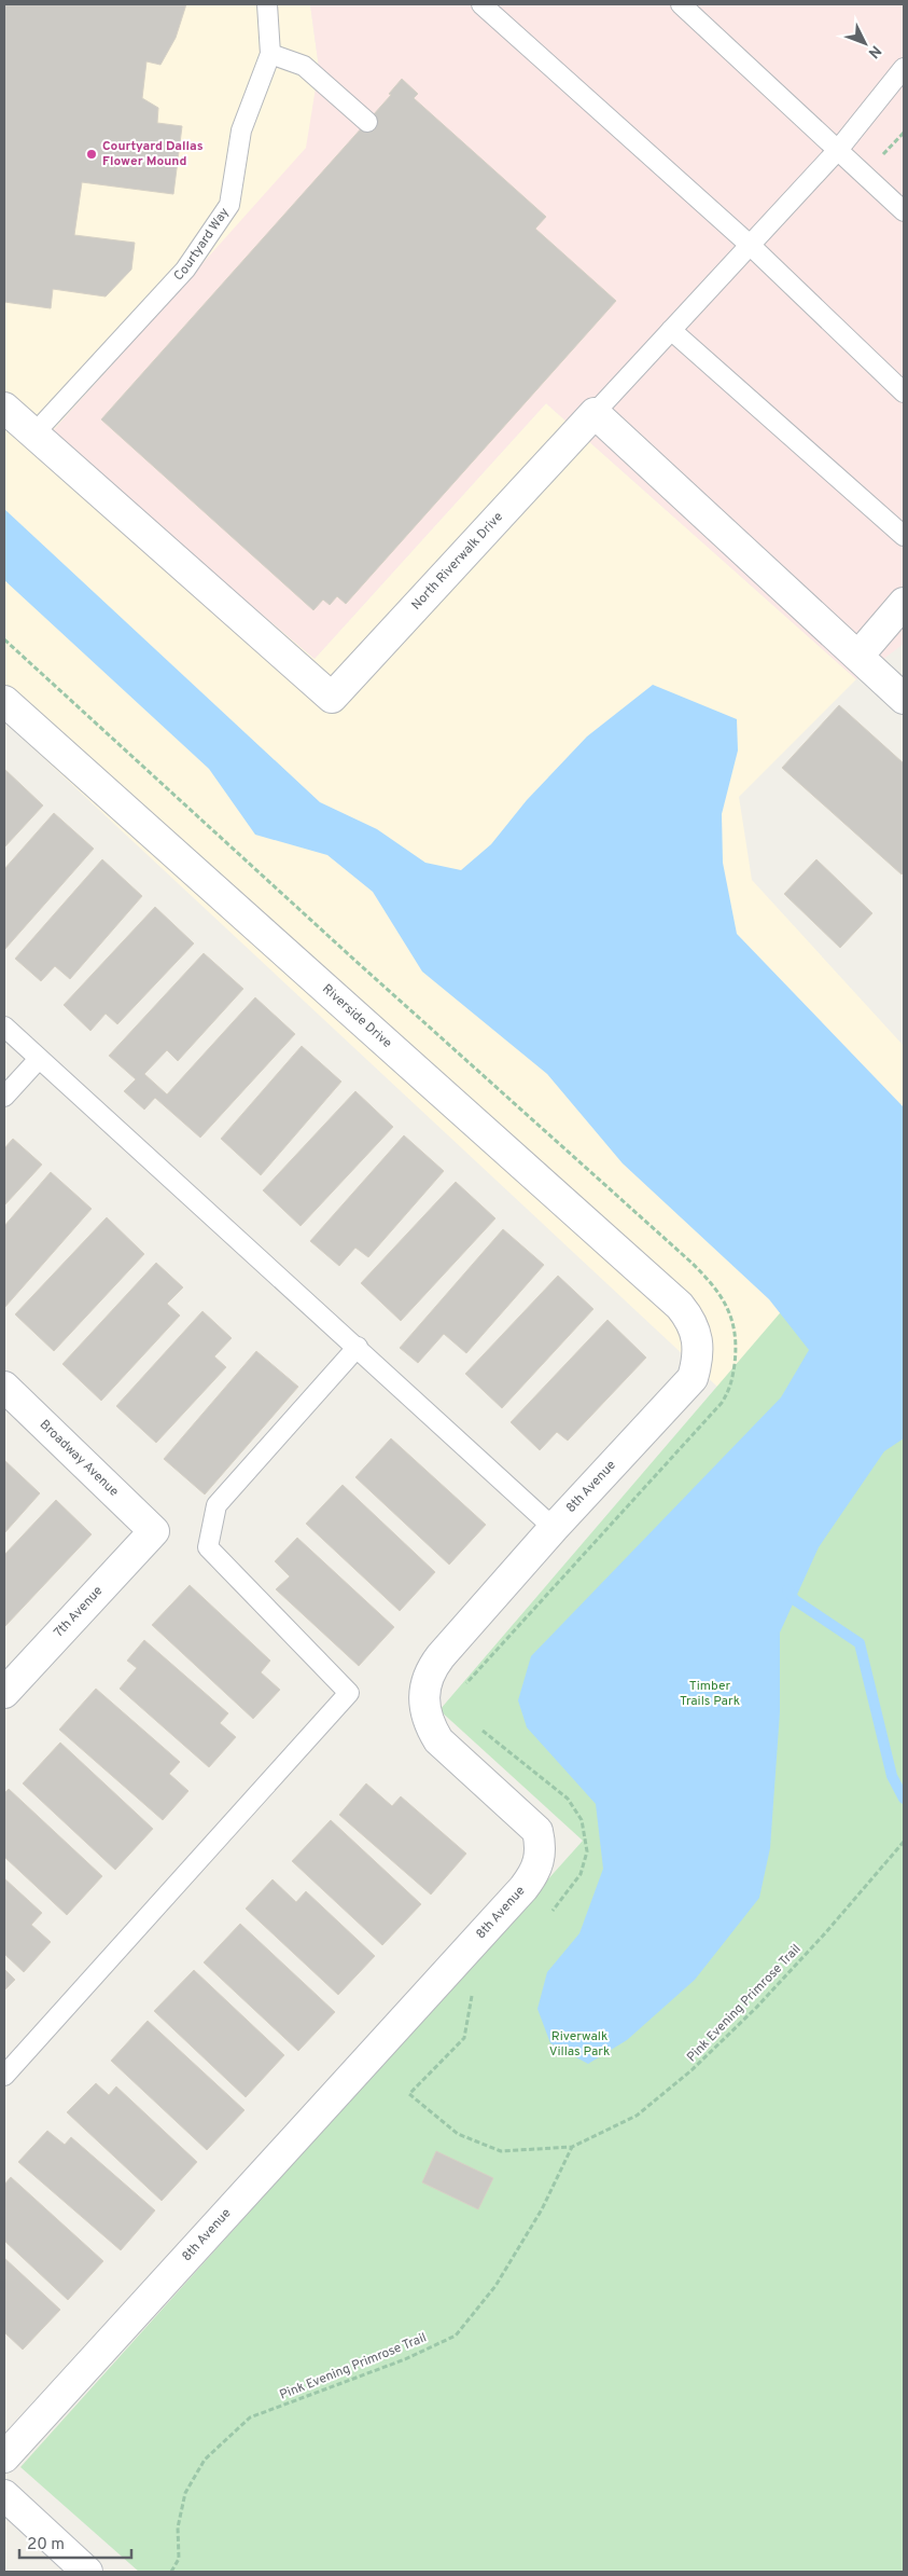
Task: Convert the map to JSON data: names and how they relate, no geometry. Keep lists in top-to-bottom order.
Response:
{
  "streets": {
    "street": [
      "North Riverwalk Drive",
      "Riverside Drive",
      "Broadway Avenue",
      "8th Avenue",
      "7th Avenue"
    ],
    "lane": ["Courtyard Way"],
    "path": ["Pink Evening Primrose Trail"]
  },
  "crossings": [
    ["Courtyard Way", "North Riverwalk Drive"],
    ["Riverside Drive", "8th Avenue"],
    ["Broadway Avenue", "7th Avenue"]
  ],
  "parks": ["Timber Trails Park", "Riverwalk Villas Park"],
  "places": ["Courtyard Dallas Flower Mound"],
  "scale_bar": "20 m",
  "north": "bottom right"
}
